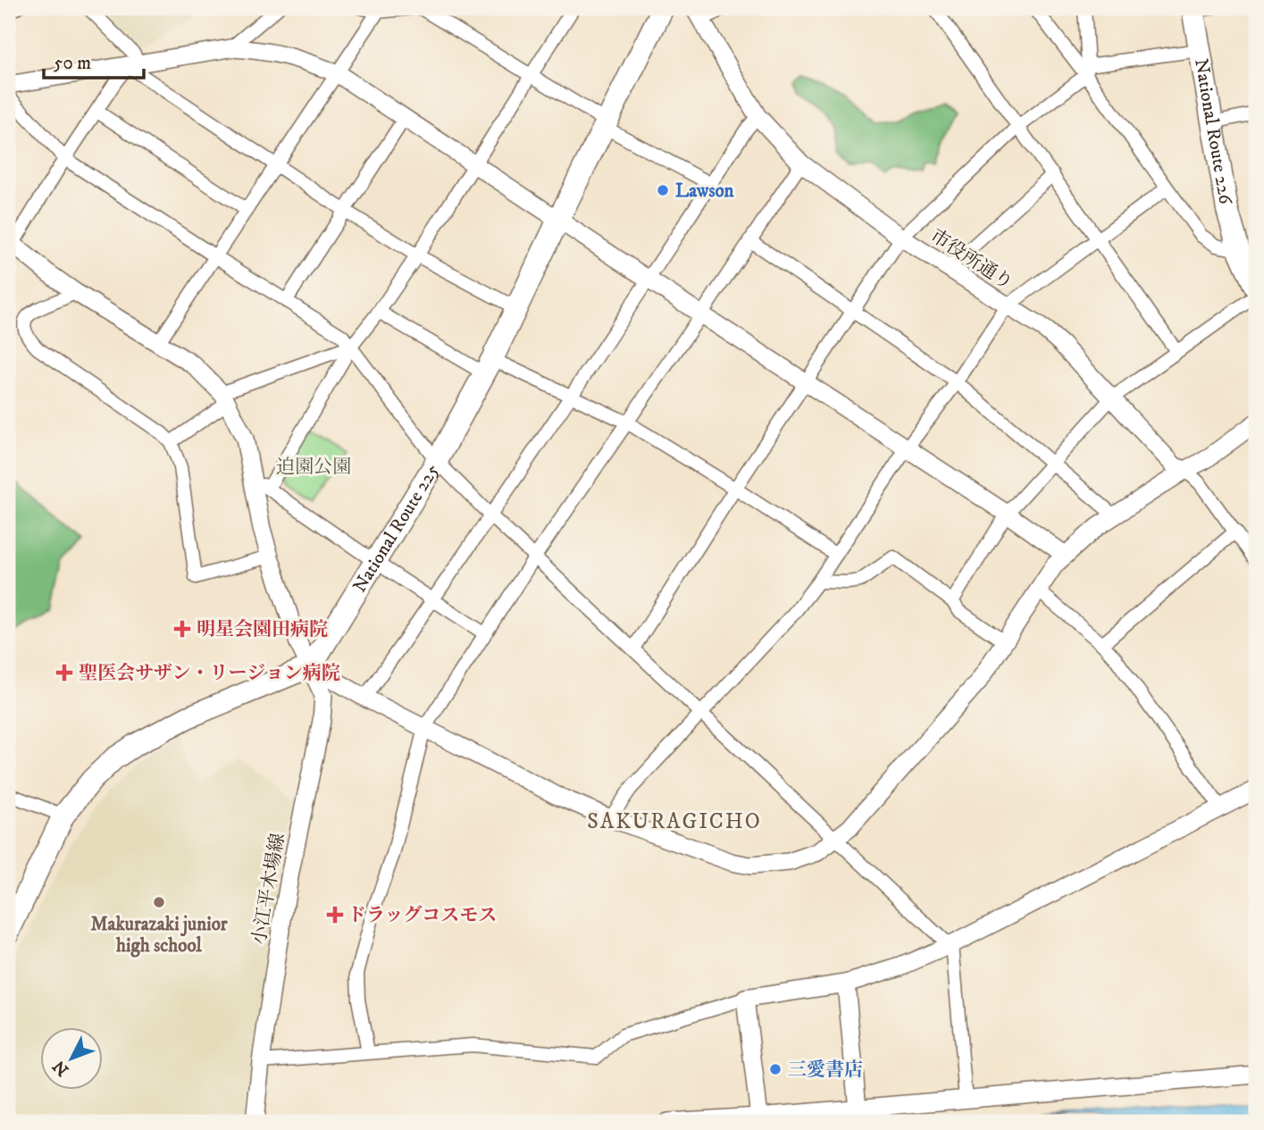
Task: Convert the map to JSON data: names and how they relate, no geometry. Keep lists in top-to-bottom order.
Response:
{
  "streets": {
    "highway": ["National Route 226", "National Route 225"],
    "street": ["市役所通り", "小江平木場線"]
  },
  "crossings": [
    ["National Route 225", "小江平木場線"]
  ],
  "districts": ["SAKURAGICHO"],
  "parks": ["迫園公園"],
  "places": {
    "other": ["Lawson", "Makurazaki junior high school", "三愛書店"],
    "health": ["明星会園田病院", "聖医会サザン・リージョン病院", "ドラッグコスモス"]
  },
  "scale_bar": "50 m",
  "north": "bottom left"
}
